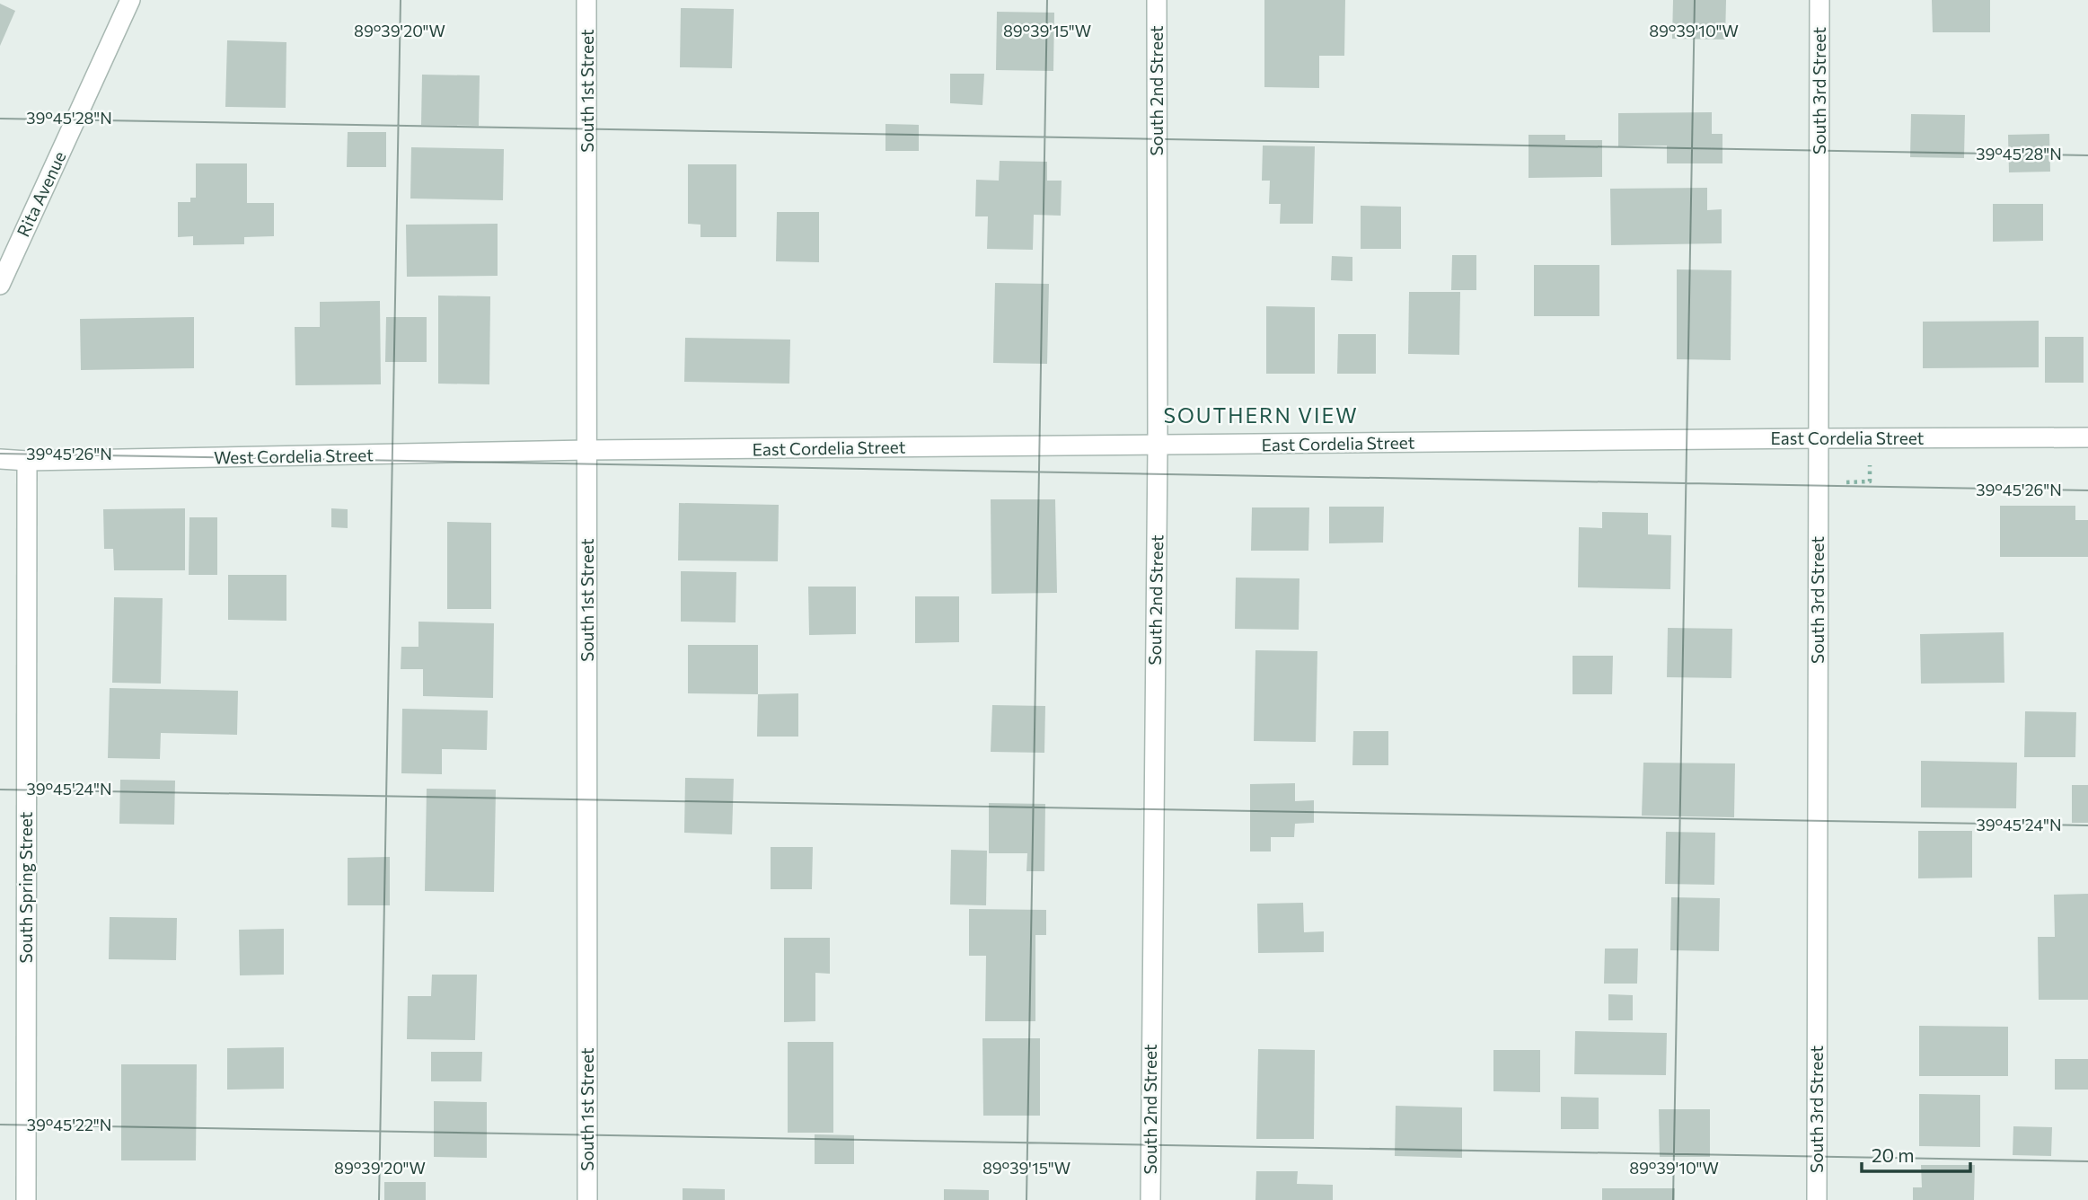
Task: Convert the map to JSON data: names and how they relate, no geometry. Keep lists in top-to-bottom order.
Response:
{
  "streets": {
    "street": [
      "South 1st Street",
      "South 2nd Street",
      "South 3rd Street",
      "Rita Avenue",
      "East Cordelia Street",
      "West Cordelia Street",
      "South Spring Street"
    ]
  },
  "crossings": [
    ["South 1st Street", "East Cordelia Street"],
    ["South 1st Street", "West Cordelia Street"],
    ["South 2nd Street", "East Cordelia Street"],
    ["South 3rd Street", "East Cordelia Street"],
    ["East Cordelia Street", "West Cordelia Street"],
    ["West Cordelia Street", "South Spring Street"]
  ],
  "districts": ["SOUTHERN VIEW"],
  "scale_bar": "20 m",
  "coordinates": [
    "89°39'20\"W",
    "89°39'15\"W",
    "89°39'10\"W",
    "39°45'28\"N",
    "39°45'26\"N",
    "39°45'24\"N",
    "39°45'22\"N"
  ]
}
